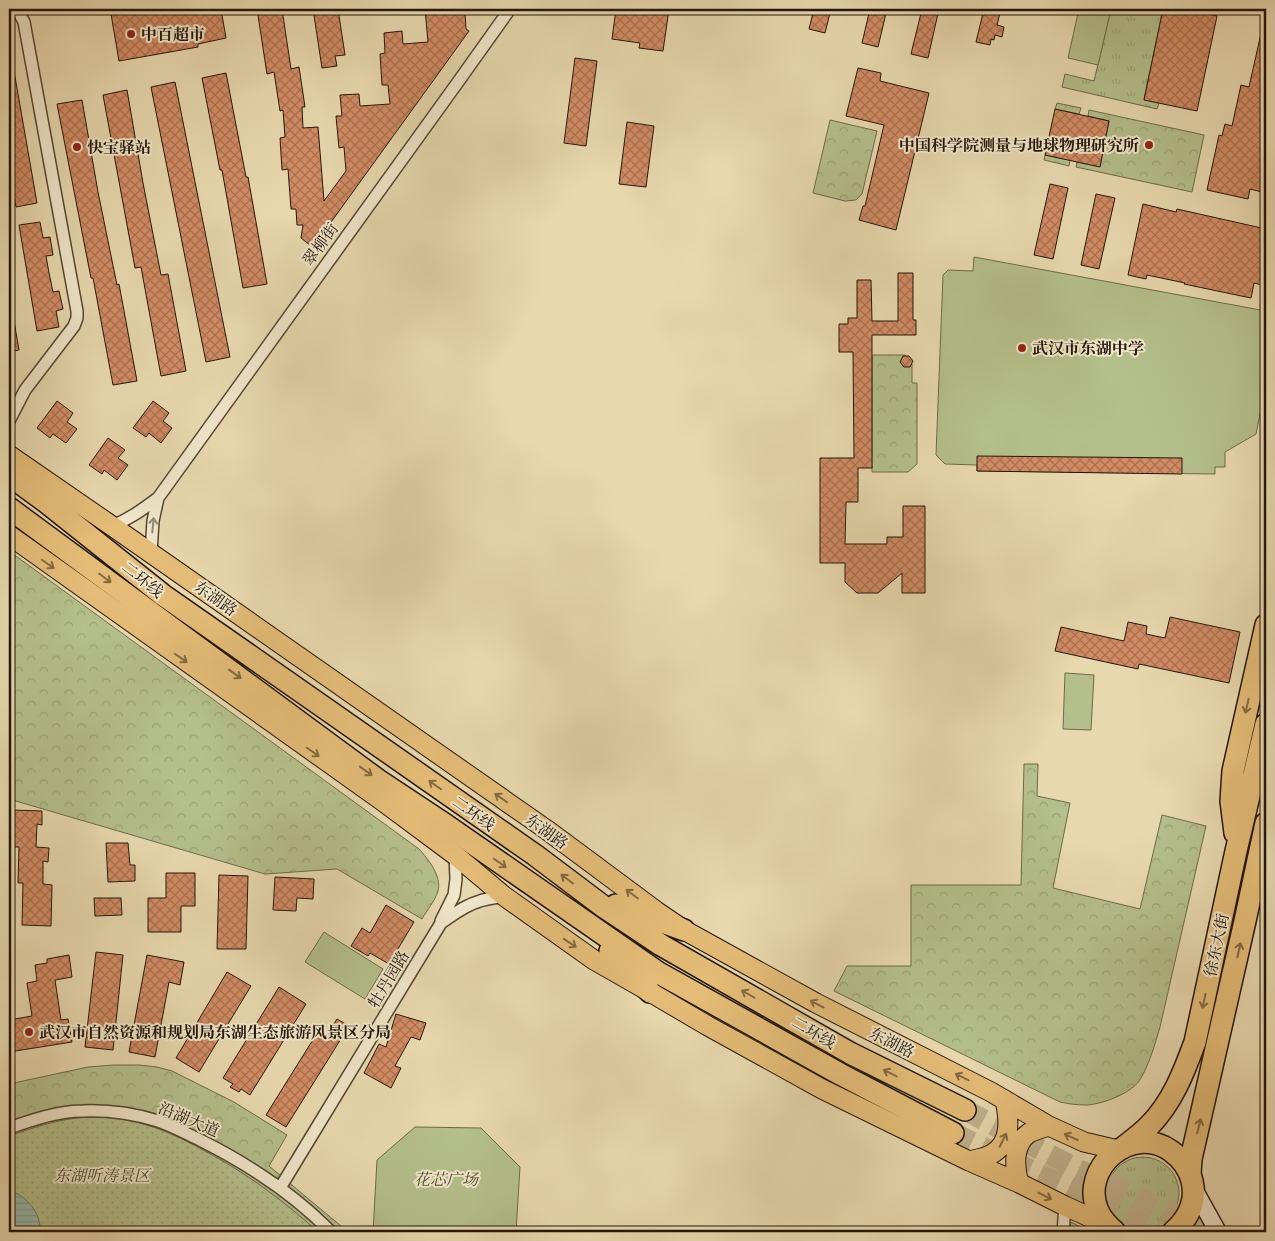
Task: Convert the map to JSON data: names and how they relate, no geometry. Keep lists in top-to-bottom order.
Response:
{
  "streets": {
    "highway": ["二环线", "徐东大街"],
    "main road": ["东湖路"],
    "street": ["翠柳街", "牡丹园路", "沿湖大道"]
  },
  "crossings": [
    ["东湖路", "徐东大街"],
    ["牡丹园路", "沿湖大道"]
  ],
  "parks": ["东湖听涛景区", "花芯广场"],
  "places": [
    "中百超市",
    "中国科学院测量与地球物理研究所",
    "快宝驿站",
    "武汉市东湖中学",
    "武汉市自然资源和规划局东湖生态旅游风景区分局"
  ]
}
